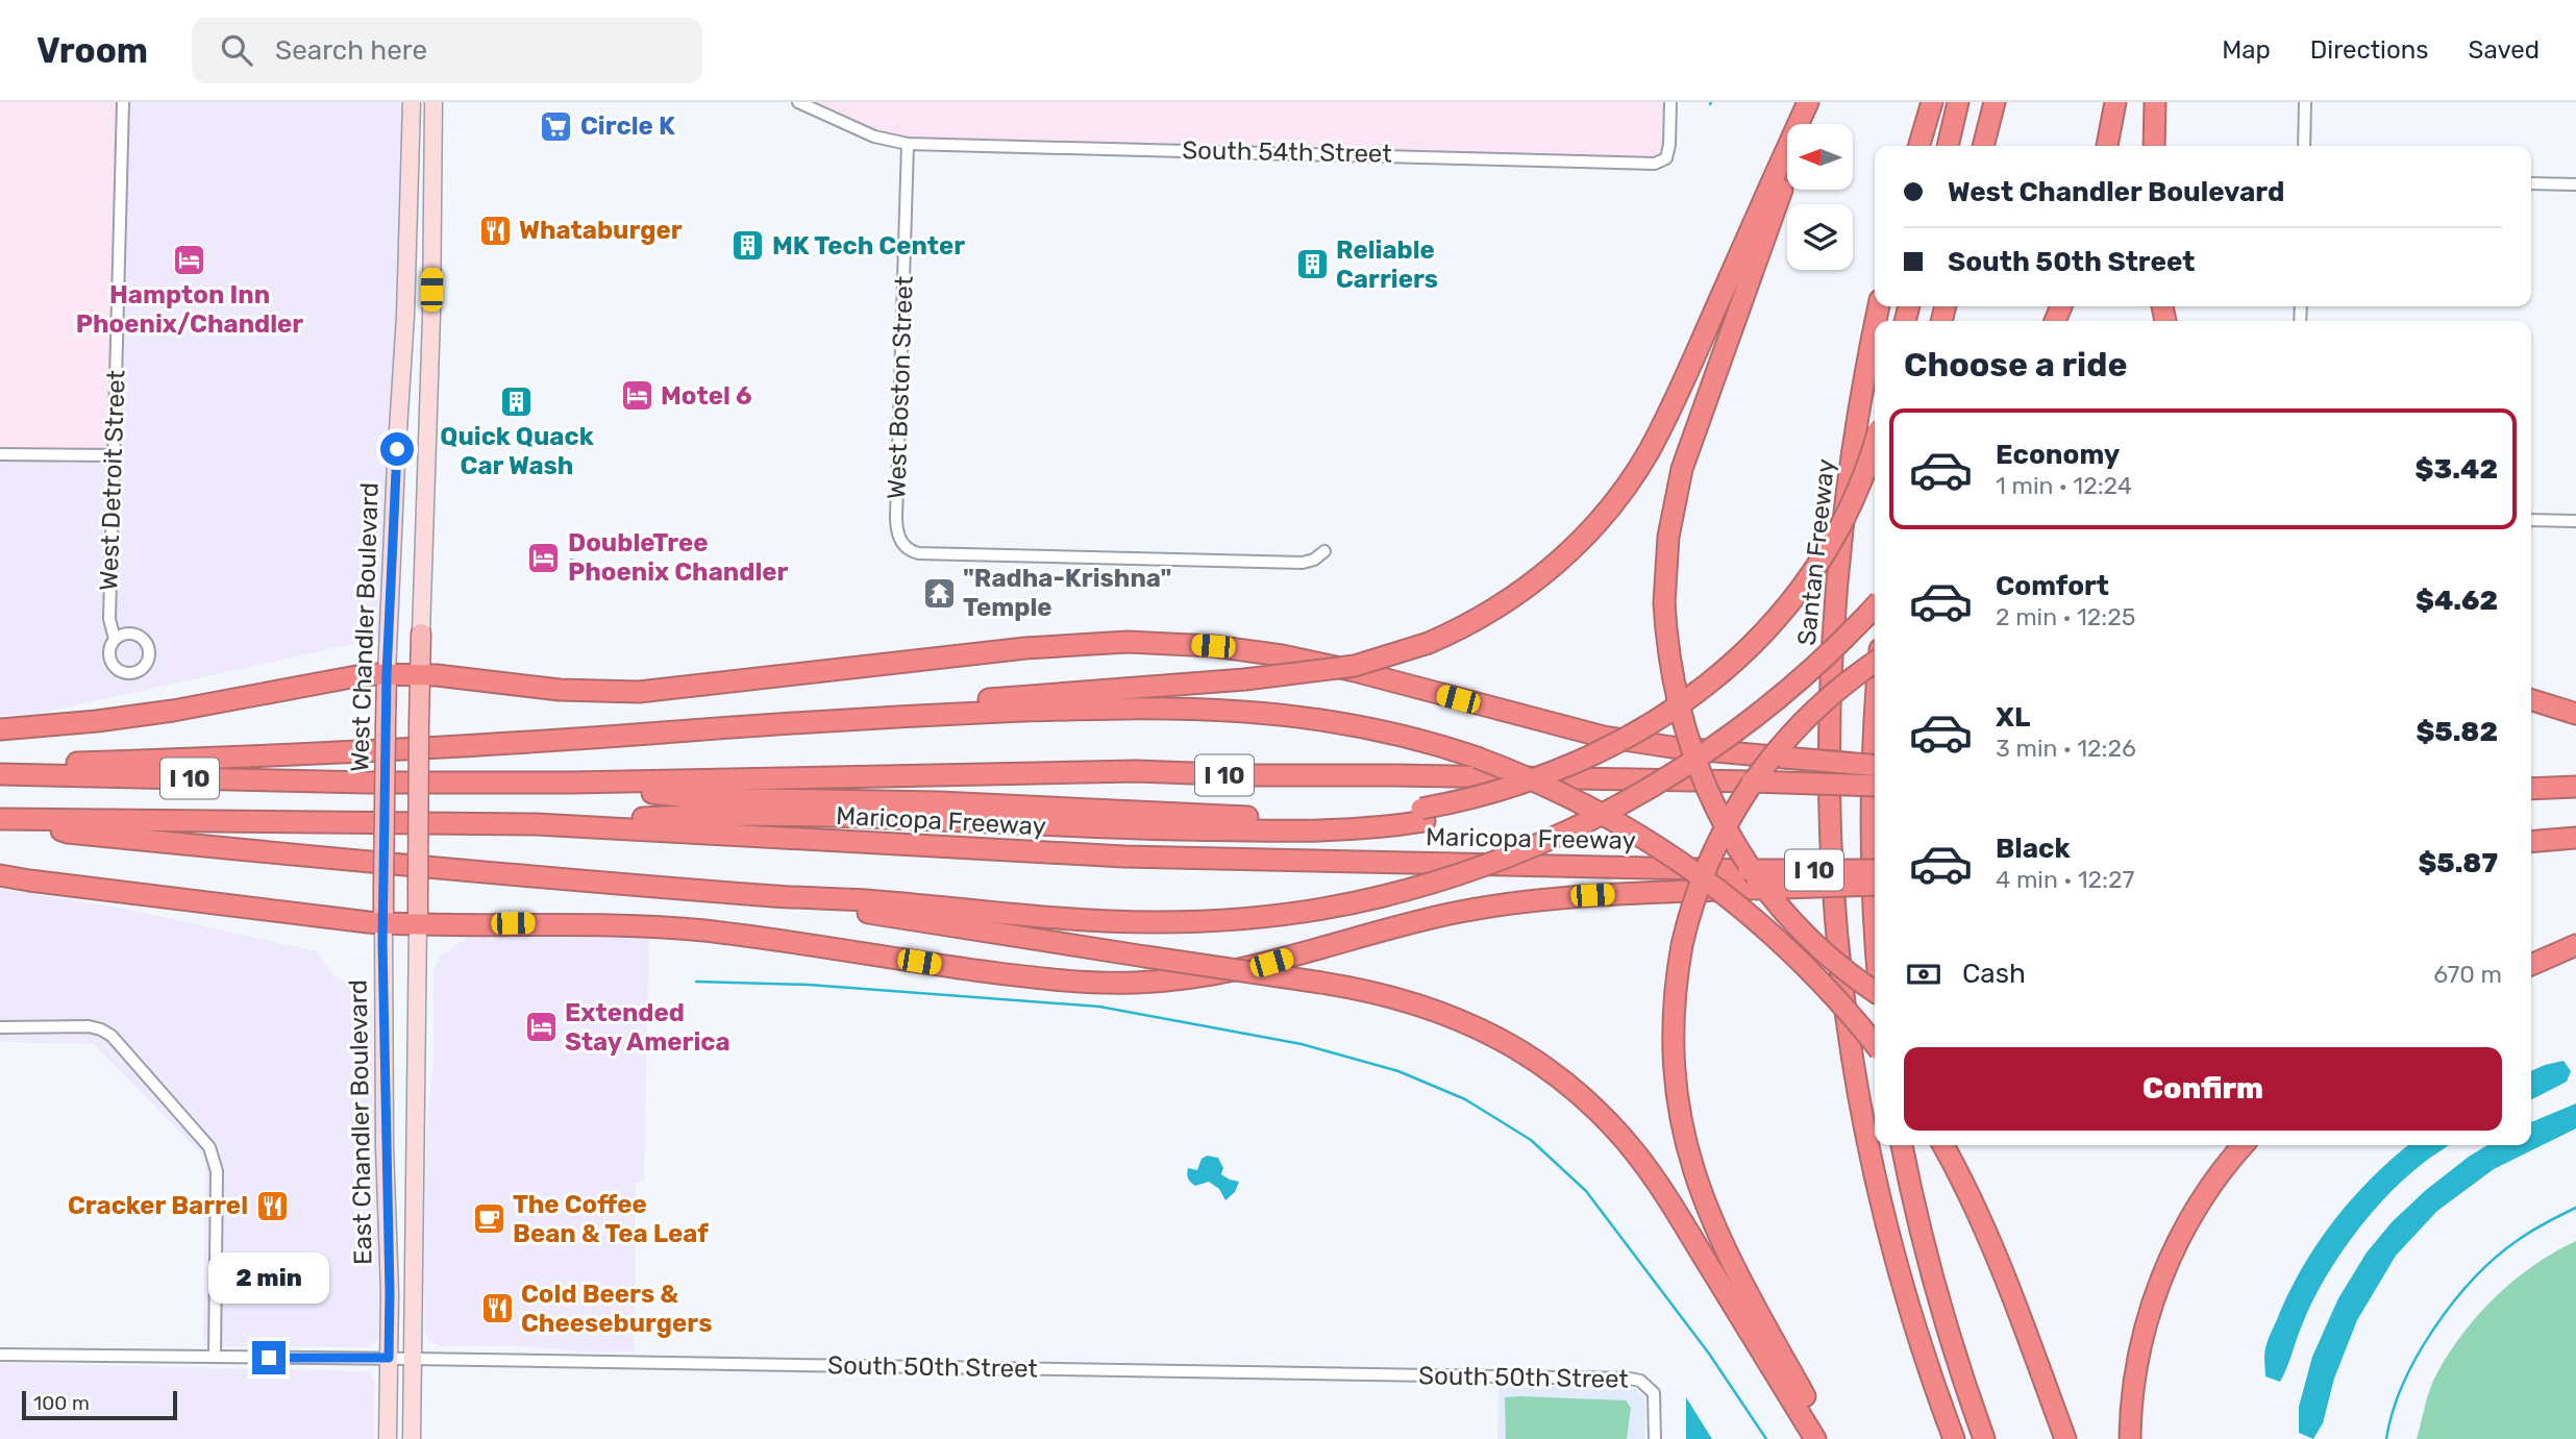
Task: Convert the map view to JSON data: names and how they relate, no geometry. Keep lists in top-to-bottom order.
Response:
{
  "streets": {
    "highway": ["Santan Freeway", "I 10", "Maricopa Freeway"],
    "main road": ["West Chandler Boulevard", "East Chandler Boulevard"],
    "street": [
      "South 54th Street",
      "West Boston Street",
      "West Detroit Street",
      "South 50th Street"
    ]
  },
  "crossings": [
    ["South 54th Street", "West Boston Street"],
    ["West Chandler Boulevard", "East Chandler Boulevard"],
    ["East Chandler Boulevard", "South 50th Street"]
  ],
  "places": {
    "supermarket": ["Circle K"],
    "restaurant": ["Whataburger", "Cracker Barrel", "Cold Beers & Cheeseburgers"],
    "building": ["MK Tech Center", "Reliable Carriers", "Quick Quack Car Wash"],
    "hotel": [
      "Hampton Inn Phoenix/Chandler",
      "Motel 6",
      "DoubleTree Phoenix Chandler",
      "Extended Stay America"
    ],
    "temple": ["\"Radha-Krishna\" Temple"],
    "cafe": ["The Coffee Bean & Tea Leaf"]
  },
  "scale_bar": "100 m",
  "north": "left",
  "page": {
    "header": "Vroom",
    "search": "Search here",
    "nav": ["Map", "Directions", "Saved"],
    "banner": ["West Chandler Boulevard", "South 50th Street"],
    "heading": "Choose a ride",
    "list": [
      {
        "name": "Economy",
        "note": "1 min · 12:24",
        "value": "$3.42"
      },
      {
        "name": "Comfort",
        "note": "2 min · 12:25",
        "value": "$4.62"
      },
      {
        "name": "XL",
        "note": "3 min · 12:26",
        "value": "$5.82"
      },
      {
        "name": "Black",
        "note": "4 min · 12:27",
        "value": "$5.87"
      }
    ],
    "pay": ["Cash", "670 m"],
    "buttons": "Confirm",
    "bubble": "2 min",
    "scale": "100 m"
  }
}
